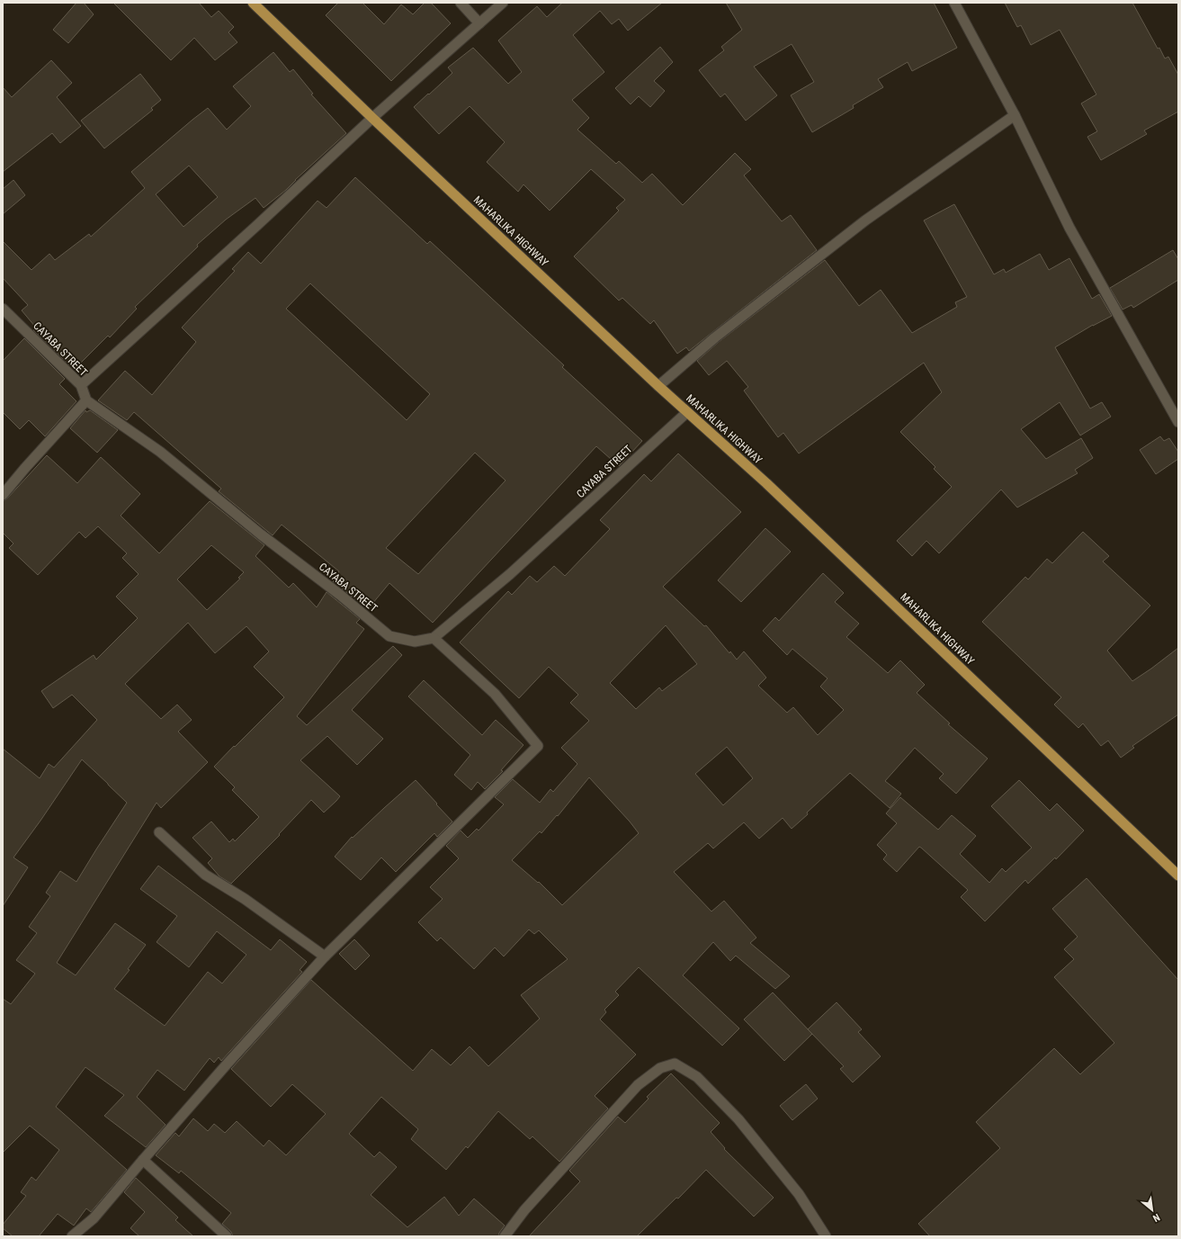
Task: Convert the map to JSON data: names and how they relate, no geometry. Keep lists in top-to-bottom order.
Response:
{
  "streets": {
    "main road": ["MAHARLIKA HIGHWAY"],
    "street": ["CAYABA STREET"]
  },
  "crossings": [
    ["MAHARLIKA HIGHWAY", "CAYABA STREET"]
  ],
  "north": "bottom right"
}
